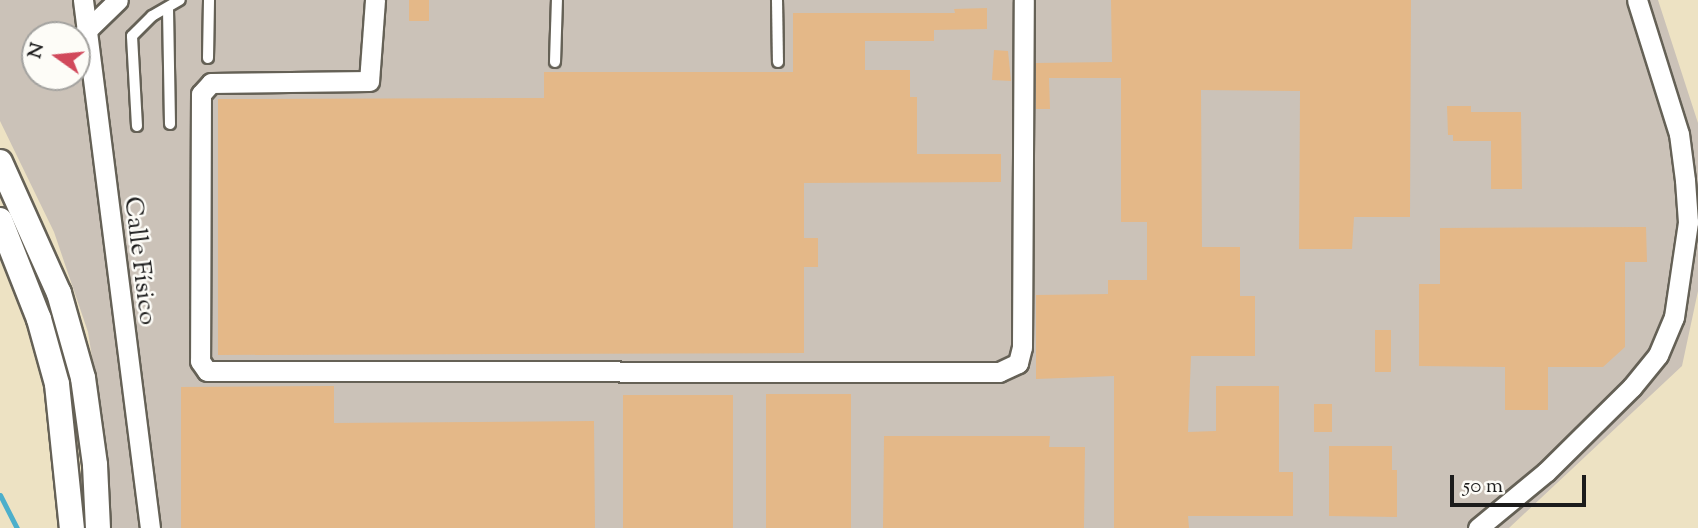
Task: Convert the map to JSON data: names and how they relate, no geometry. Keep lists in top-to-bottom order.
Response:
{
  "streets": {
    "street": ["Calle Físico"]
  },
  "scale_bar": "50 m",
  "north": "left"
}
